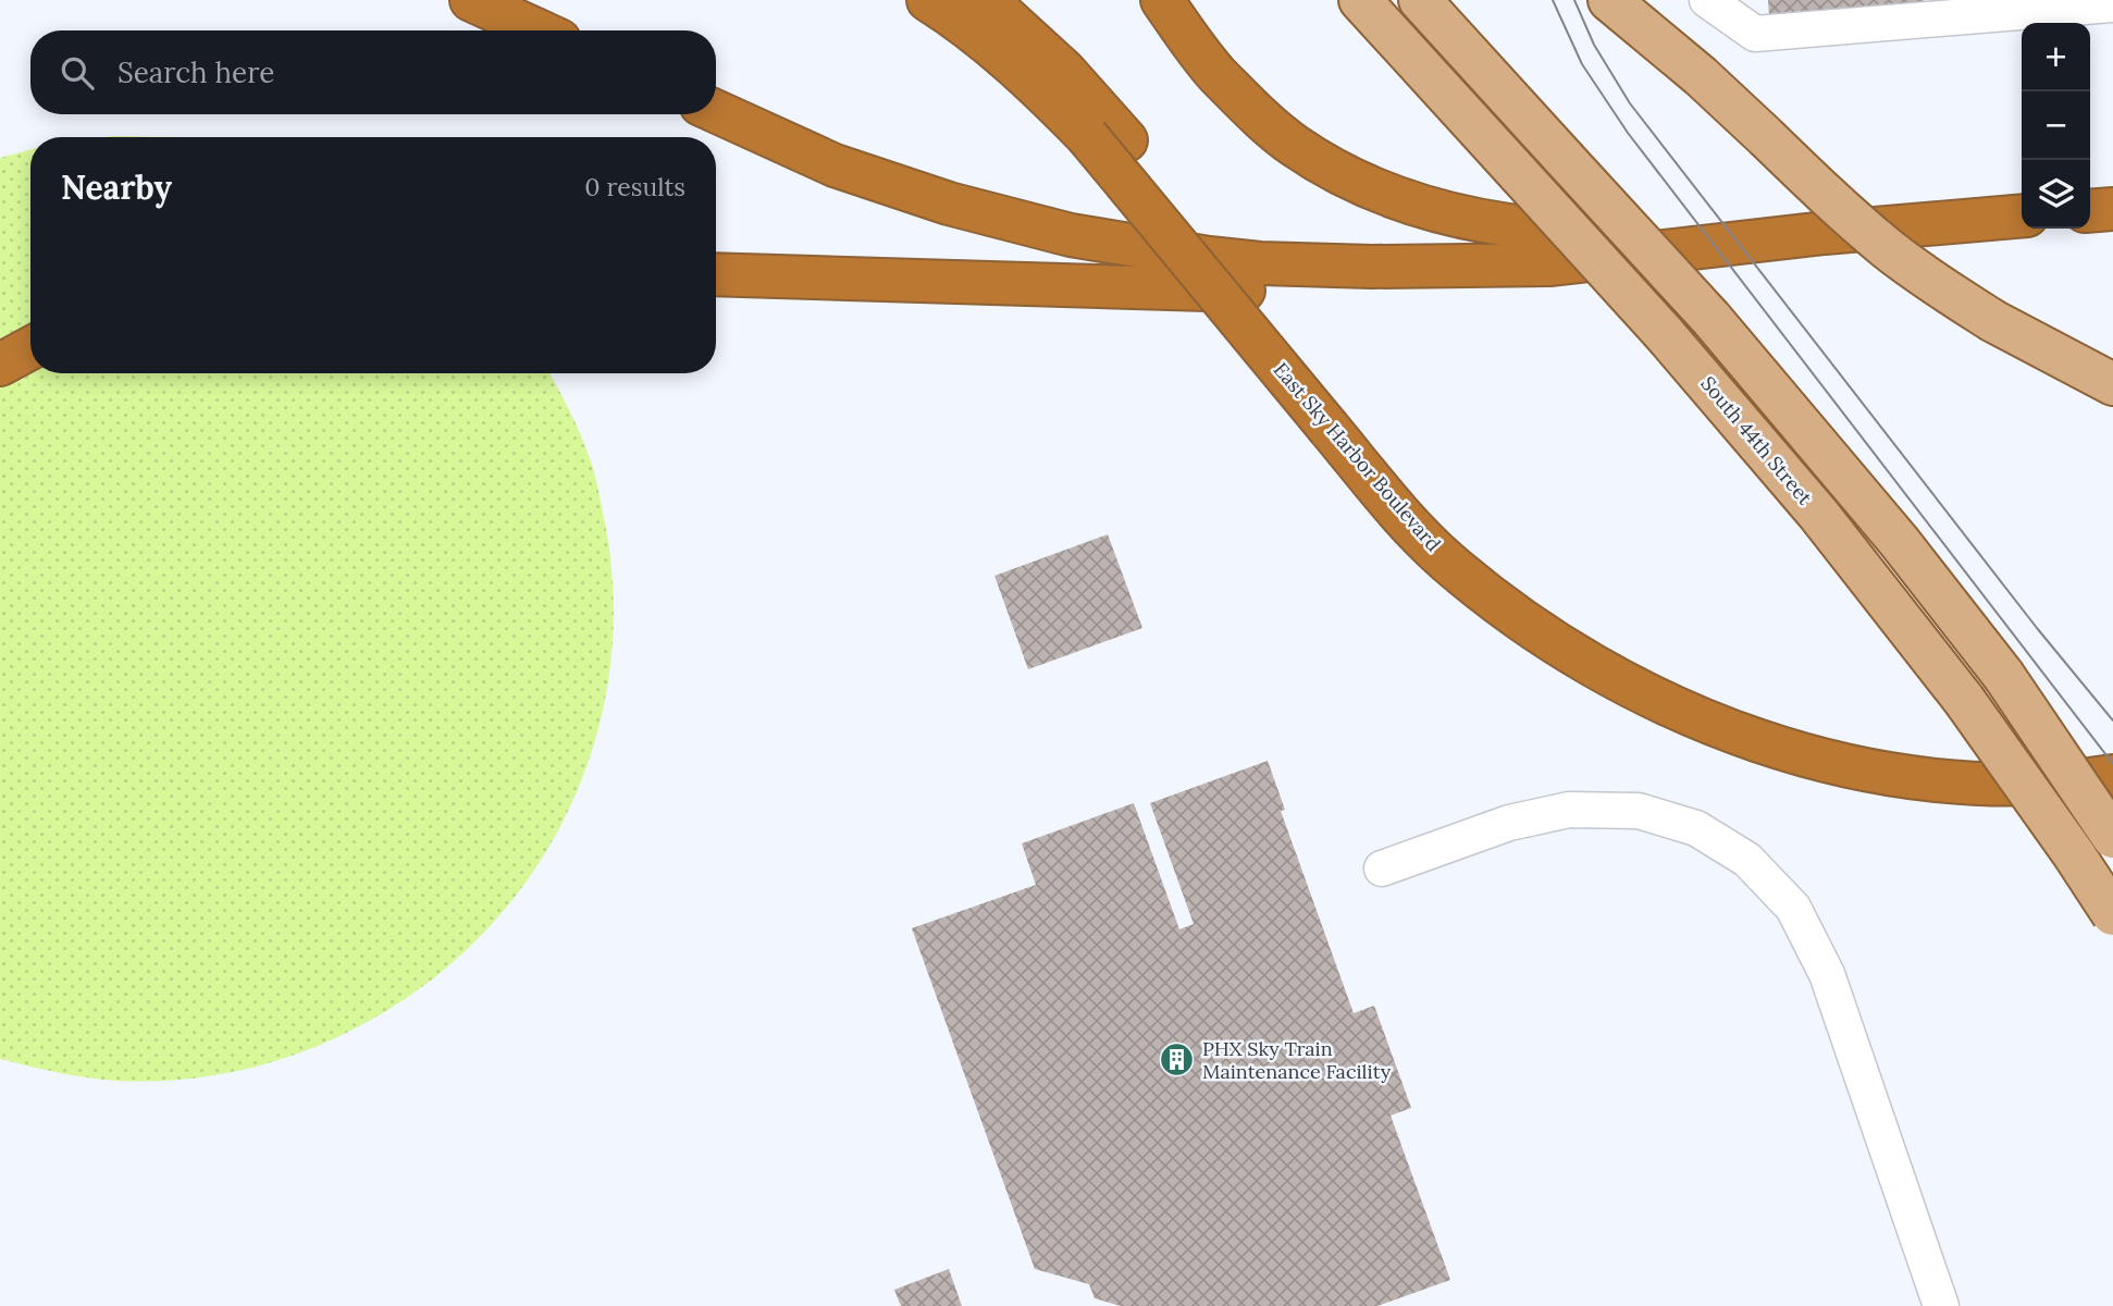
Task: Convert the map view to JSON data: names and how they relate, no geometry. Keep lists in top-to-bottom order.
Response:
{
  "streets": {
    "highway": ["East Sky Harbor Boulevard"],
    "main road": ["South 44th Street"]
  },
  "places": {
    "building": ["PHX Sky Train Maintenance Facility"]
  },
  "page": {
    "map_buttons": ["+", "−"],
    "search": "Search here",
    "heading": ["Nearby", "0 results"]
  }
}
